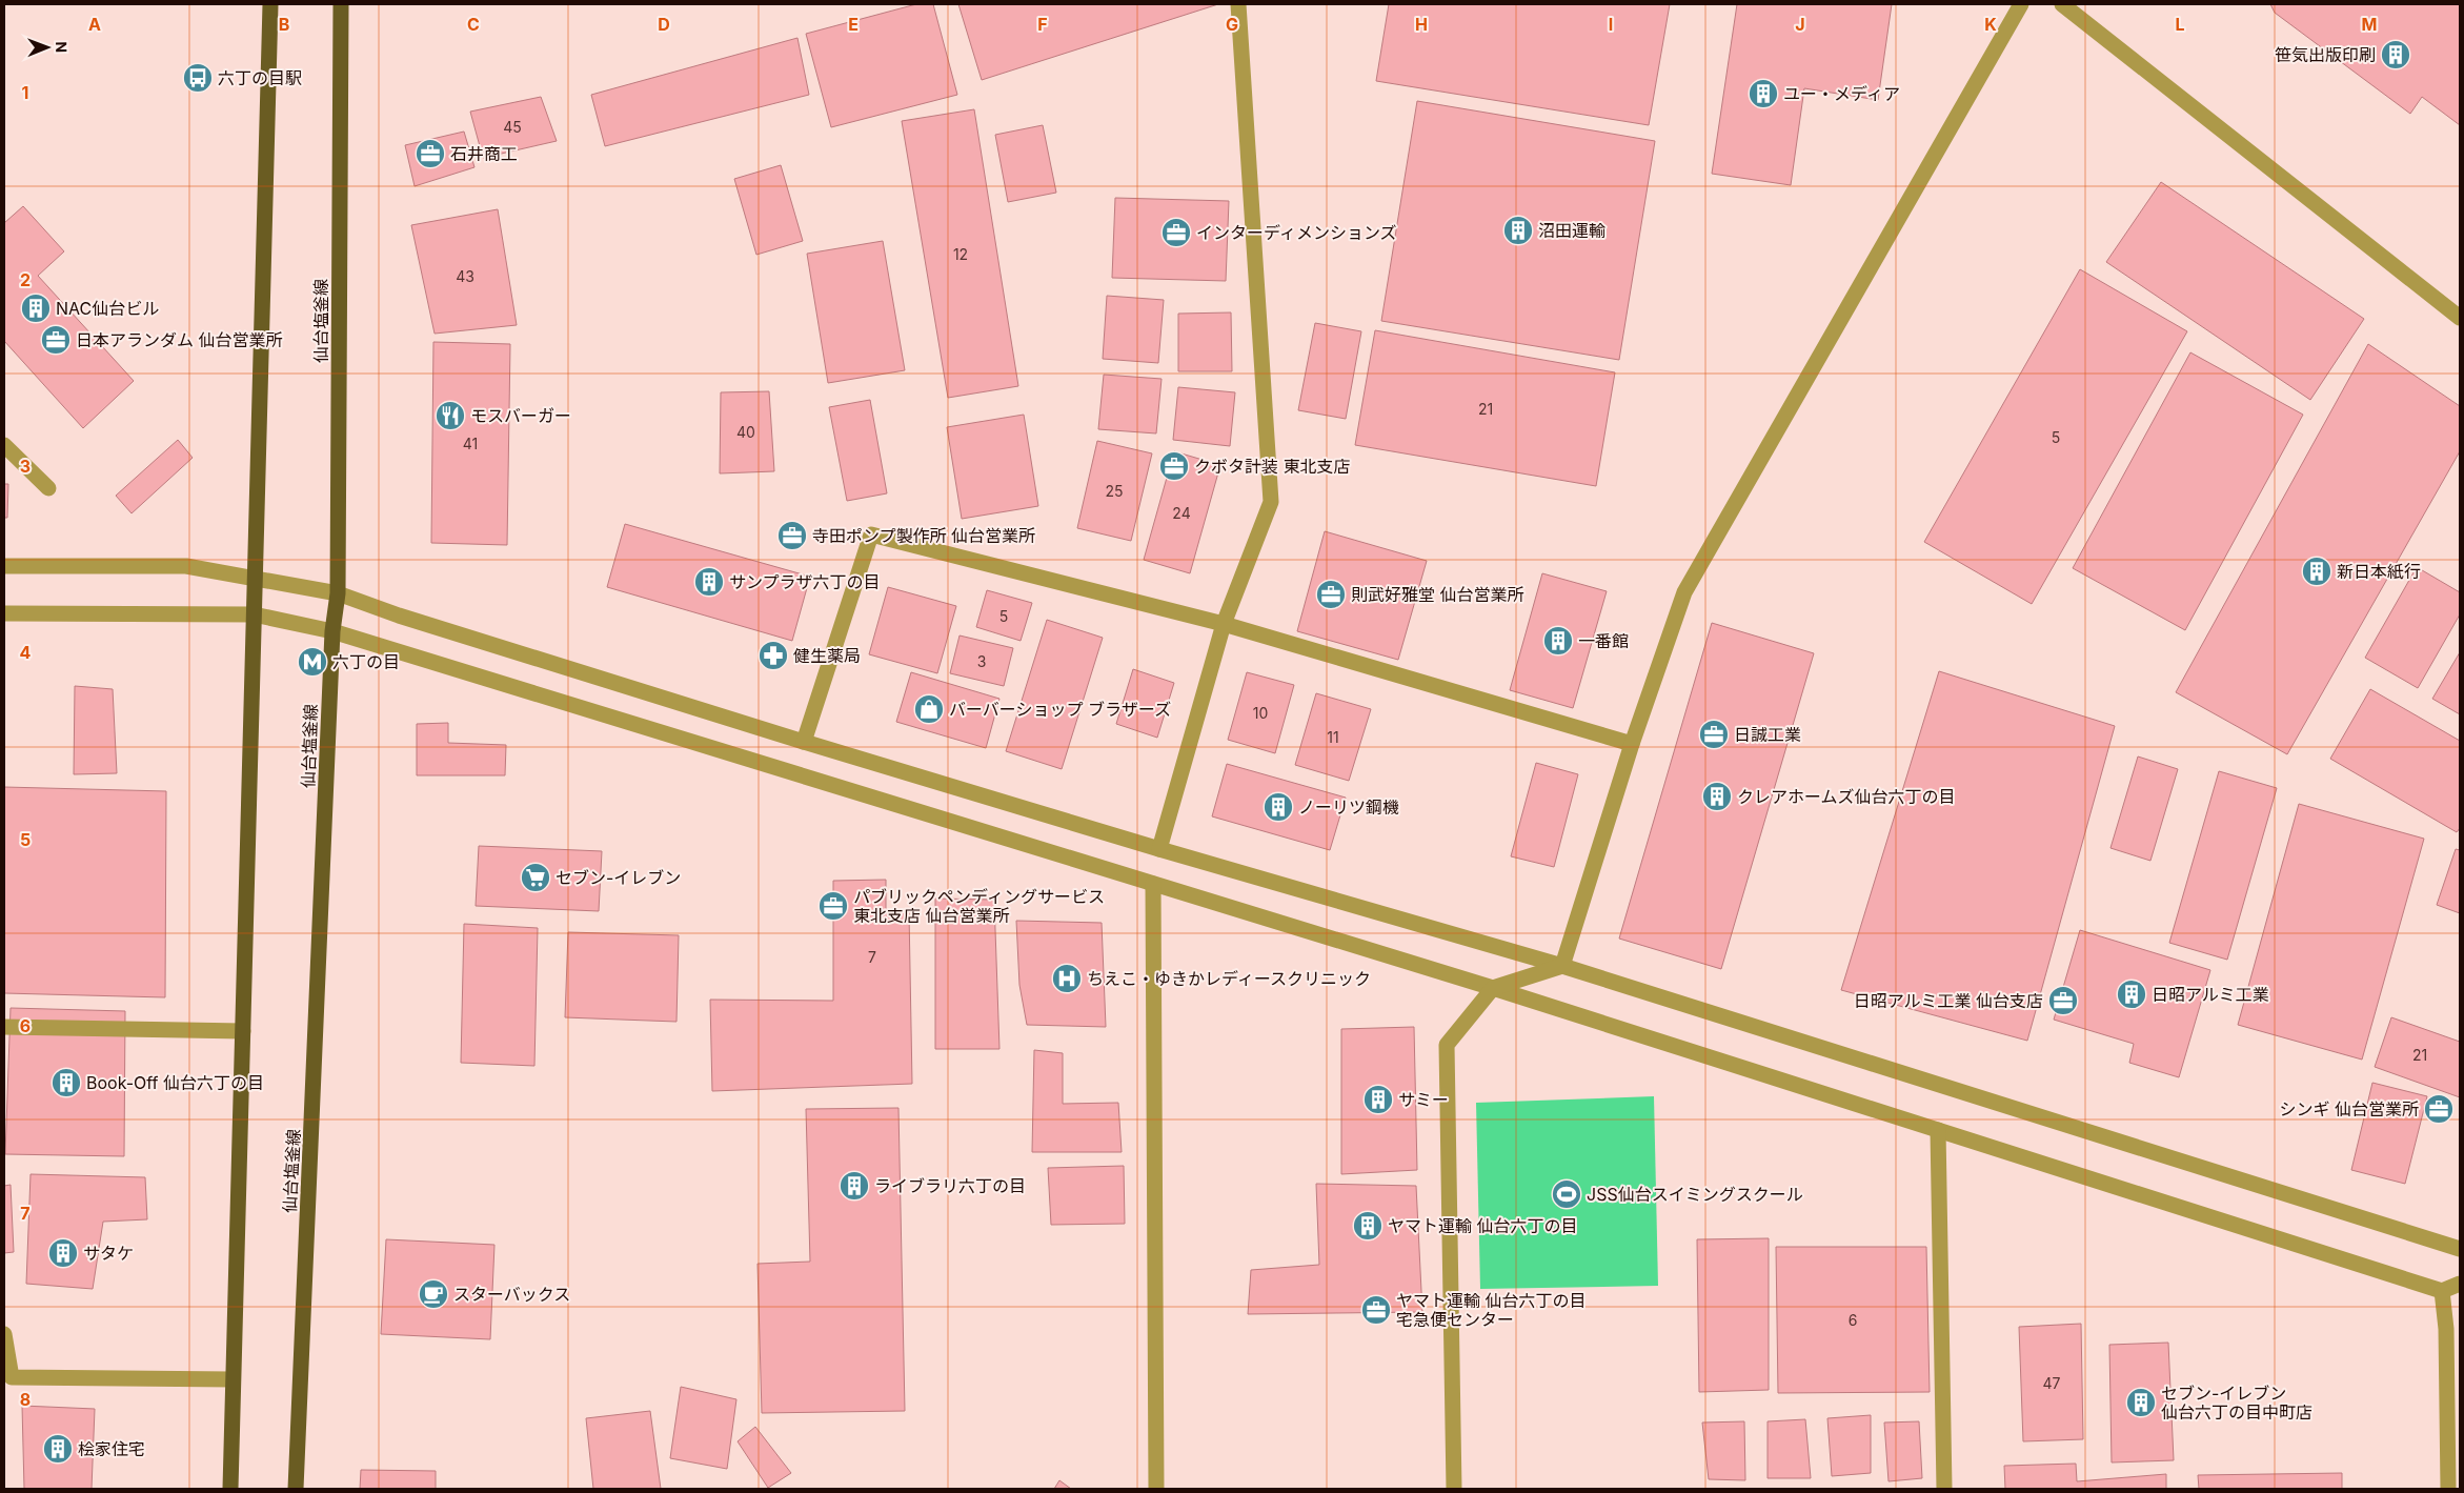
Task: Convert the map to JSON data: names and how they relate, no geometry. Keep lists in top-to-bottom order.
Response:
{
  "streets": {
    "main road": ["仙台塩釜線"]
  },
  "places": {
    "building": [
      "笹気出版印刷",
      "ユー・メディア",
      "沼田運輸",
      "NAC仙台ビル",
      "新日本紙行",
      "サンプラザ六丁の目",
      "一番館",
      "クレアホームズ仙台六丁の目",
      "ノーリツ鋼機",
      "日昭アルミ工業",
      "Book-Off 仙台六丁の目",
      "サミー",
      "ライブラリ六丁の目",
      "ヤマト運輸 仙台六丁の目",
      "サタケ",
      "セブン-イレブン 仙台六丁の目中町店",
      "桧家住宅"
    ],
    "bus stop": ["六丁の目駅"],
    "office": [
      "石井商工",
      "インターディメンションズ",
      "日本アランダム 仙台営業所",
      "クボタ計装 東北支店",
      "寺田ポンプ製作所 仙台営業所",
      "則武好雅堂 仙台営業所",
      "日誠工業",
      "パブリックペンディングサービス 東北支店 仙台営業所",
      "日昭アルミ工業 仙台支店",
      "シンギ 仙台営業所",
      "ヤマト運輸 仙台六丁の目 宅急便センター"
    ],
    "restaurant": ["モスバーガー"],
    "pharmacy": ["健生薬局"],
    "metro station": ["六丁の目"],
    "shop": ["バーバーショップ ブラザーズ"],
    "supermarket": ["セブン-イレブン"],
    "hospital": ["ちえこ・ゆきかレディースクリニック"],
    "sports": ["JSS仙台スイミングスクール"],
    "cafe": ["スターバックス"]
  },
  "house_numbers": [
    "45",
    "12",
    "43",
    "21",
    "40",
    "5",
    "41",
    "25",
    "24",
    "5",
    "3",
    "10",
    "11",
    "7",
    "21",
    "6",
    "47"
  ],
  "north": "right",
  "grid": {
    "columns": [
      "A",
      "B",
      "C",
      "D",
      "E",
      "F",
      "G",
      "H",
      "I",
      "J",
      "K",
      "L",
      "M"
    ],
    "rows": [
      "1",
      "2",
      "3",
      "4",
      "5",
      "6",
      "7",
      "8"
    ]
  }
}
